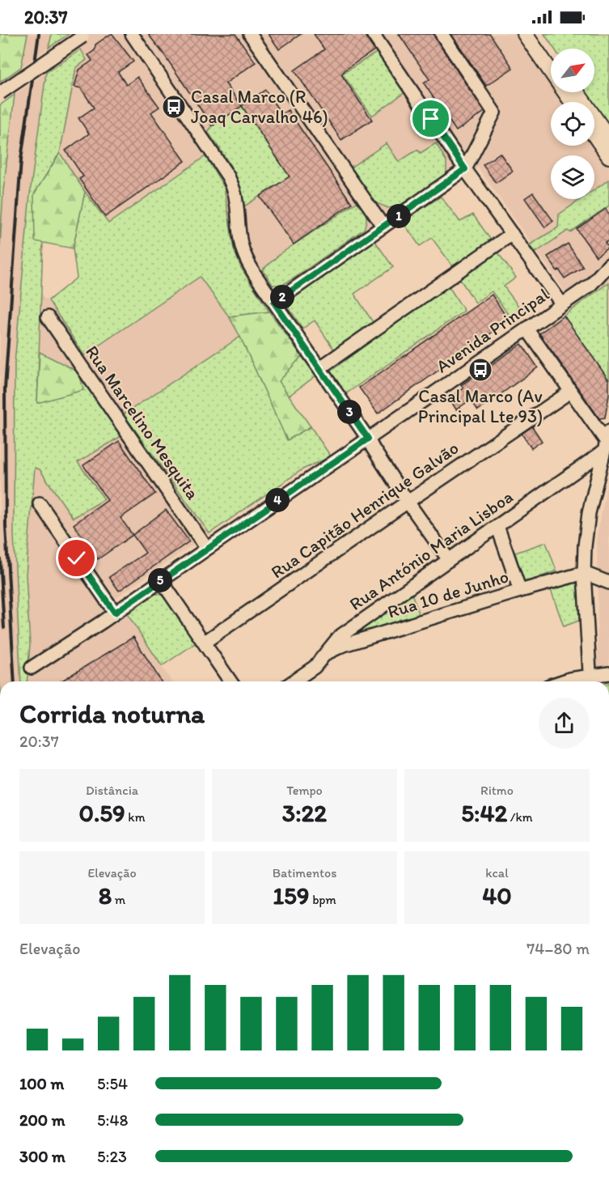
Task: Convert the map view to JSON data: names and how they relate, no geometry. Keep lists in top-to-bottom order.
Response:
{
  "streets": {
    "street": [
      "Avenida Principal",
      "Rua Marcelino Mesquita",
      "Rua Capitão Henrique Galvão",
      "Rua António Maria Lisboa",
      "Rua 10 de Junho"
    ]
  },
  "crossings": [
    ["Avenida Principal", "Rua Marcelino Mesquita"],
    ["Rua António Maria Lisboa", "Rua 10 de Junho"]
  ],
  "places": {
    "bus stop": ["Casal Marco (R Joaq Carvalho 46)", "Casal Marco (Av Principal Lte 93)"]
  },
  "north": "top right",
  "page": {
    "status": "20:37",
    "pins": [
      "1",
      "2",
      "3",
      "4",
      "5"
    ],
    "heading": ["Corrida noturna", "20:37"],
    "stats": [
      ["Distância", "0.59 km"],
      ["Tempo", "3:22"],
      ["Ritmo", "5:42 /km"],
      ["Elevação", "8 m"],
      ["Batimentos", "159 bpm"],
      ["kcal", "40"]
    ],
    "chart": ["Elevação", "74–80 m"],
    "list": [
      {
        "name": "100 m",
        "note": "5:54"
      },
      {
        "name": "200 m",
        "note": "5:48"
      },
      {
        "name": "300 m",
        "note": "5:23"
      }
    ]
  }
}
